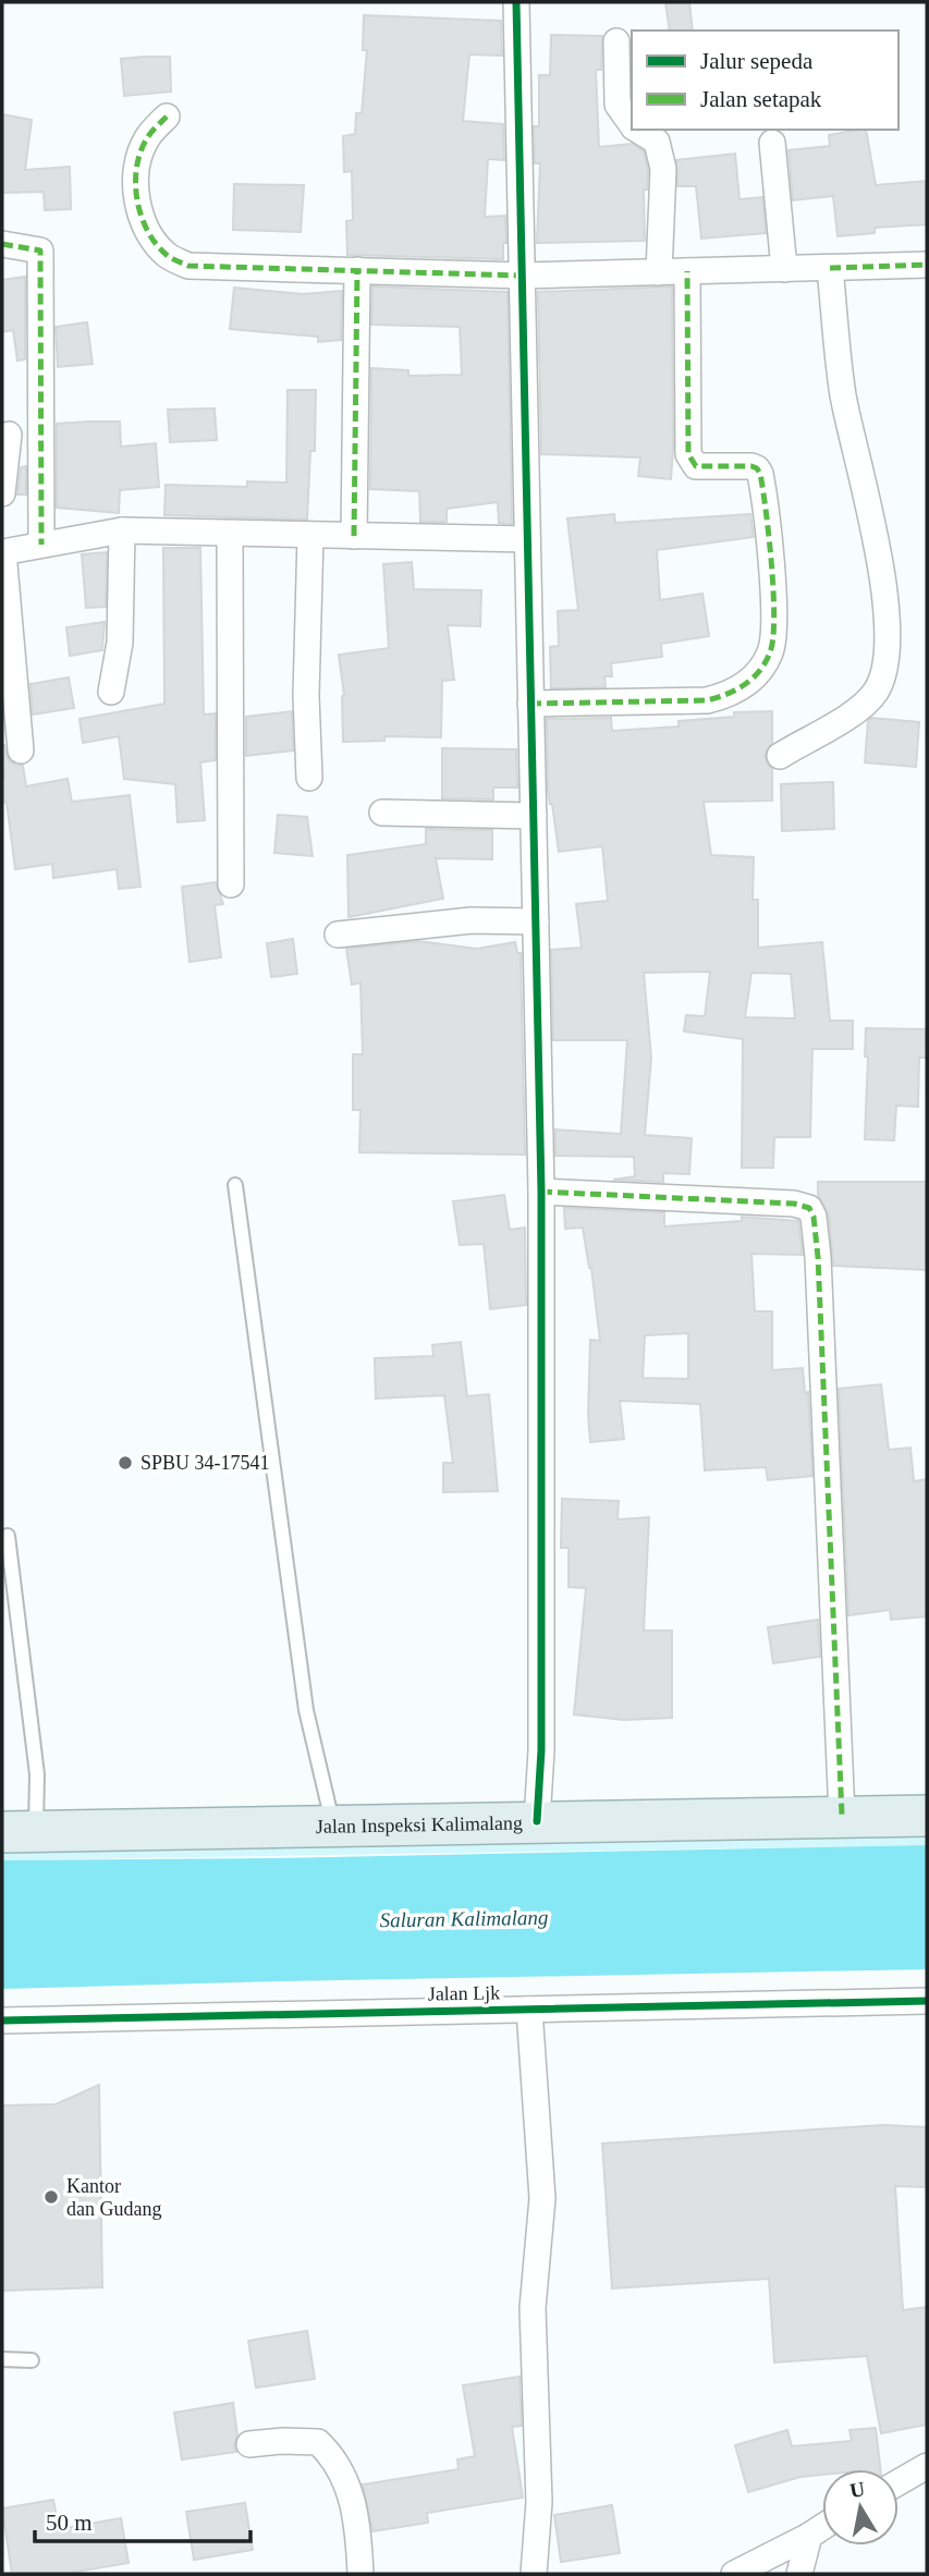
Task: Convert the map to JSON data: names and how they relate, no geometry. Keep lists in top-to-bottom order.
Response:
{
  "streets": {
    "main road": ["Jalan Inspeksi Kalimalang"],
    "street": ["Jalan Ljk"]
  },
  "water": ["Saluran Kalimalang"],
  "places": ["SPBU 34-17541", "Kantor dan Gudang"],
  "legend": ["Jalur sepeda", "Jalan setapak"],
  "scale_bar": "50 m",
  "north": "top"
}
